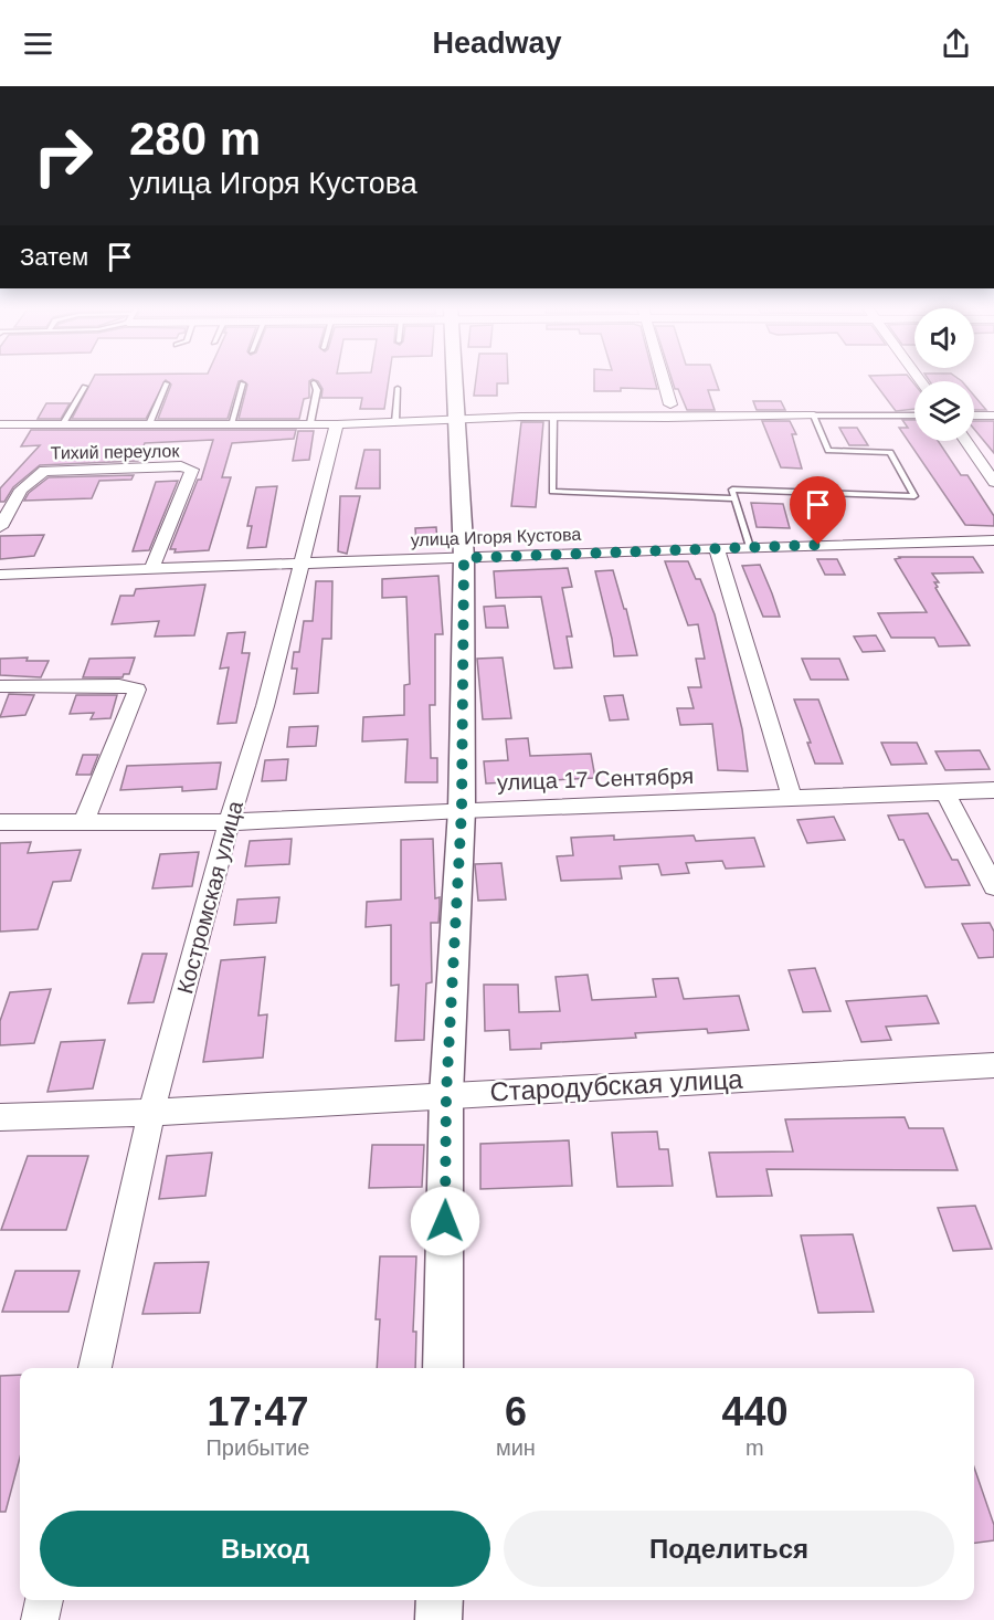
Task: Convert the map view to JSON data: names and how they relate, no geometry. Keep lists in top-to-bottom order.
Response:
{
  "streets": {
    "street": [
      "Тихий переулок",
      "улица Игоря Кустова",
      "улица 17 Сентября",
      "Костромская улица",
      "Стародубская улица"
    ]
  },
  "crossings": [
    ["Тихий переулок", "улица Игоря Кустова"],
    ["улица Игоря Кустова", "Костромская улица"],
    ["улица 17 Сентября", "Костромская улица"],
    ["Костромская улица", "Стародубская улица"]
  ],
  "page": {
    "header": "Headway",
    "turn": ["280 m", "улица Игоря Кустова"],
    "then": "Затем",
    "eta": [
      "17:47",
      "Прибытие",
      "6",
      "мин",
      "440",
      "m"
    ],
    "buttons": ["Выход", "Поделиться"]
  }
}
